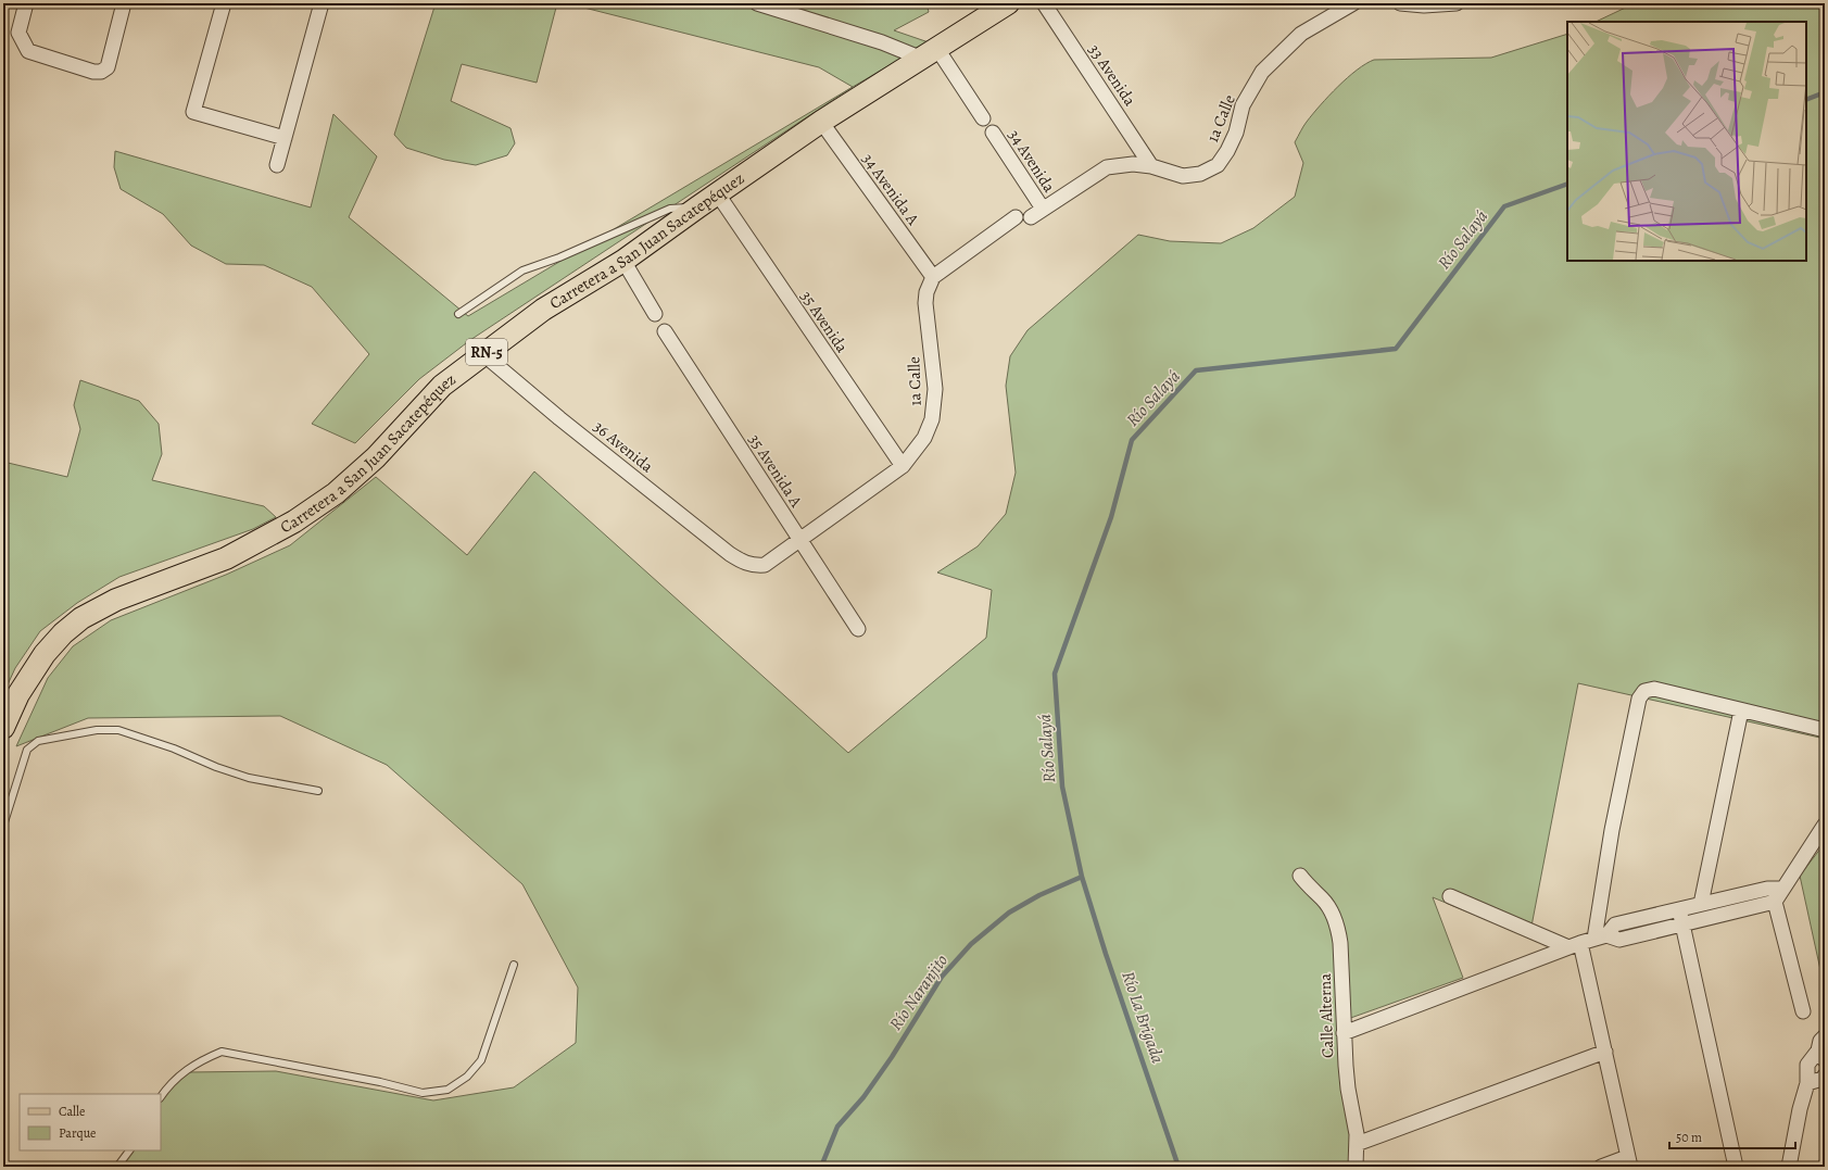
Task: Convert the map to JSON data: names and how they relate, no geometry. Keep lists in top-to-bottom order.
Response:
{
  "streets": {
    "main road": ["Carretera a San Juan Sacatepéquez", "RN-5"],
    "street": [
      "33 Avenida",
      "1a Calle",
      "34 Avenida",
      "34 Avenida A",
      "35 Avenida",
      "36 Avenida",
      "35 Avenida A",
      "Calle Alterna"
    ]
  },
  "crossings": [
    ["33 Avenida", "1a Calle"],
    ["1a Calle", "34 Avenida"],
    ["1a Calle", "34 Avenida A"],
    ["1a Calle", "35 Avenida"],
    ["1a Calle", "36 Avenida"],
    ["1a Calle", "35 Avenida A"],
    ["34 Avenida A", "Carretera a San Juan Sacatepéquez"],
    ["Carretera a San Juan Sacatepéquez", "35 Avenida"],
    ["Carretera a San Juan Sacatepéquez", "36 Avenida"]
  ],
  "water": ["Río Salayá", "Río Naranjito", "Río La Brigada"],
  "legend": ["Calle", "Parque"],
  "scale_bar": "50 m"
}
